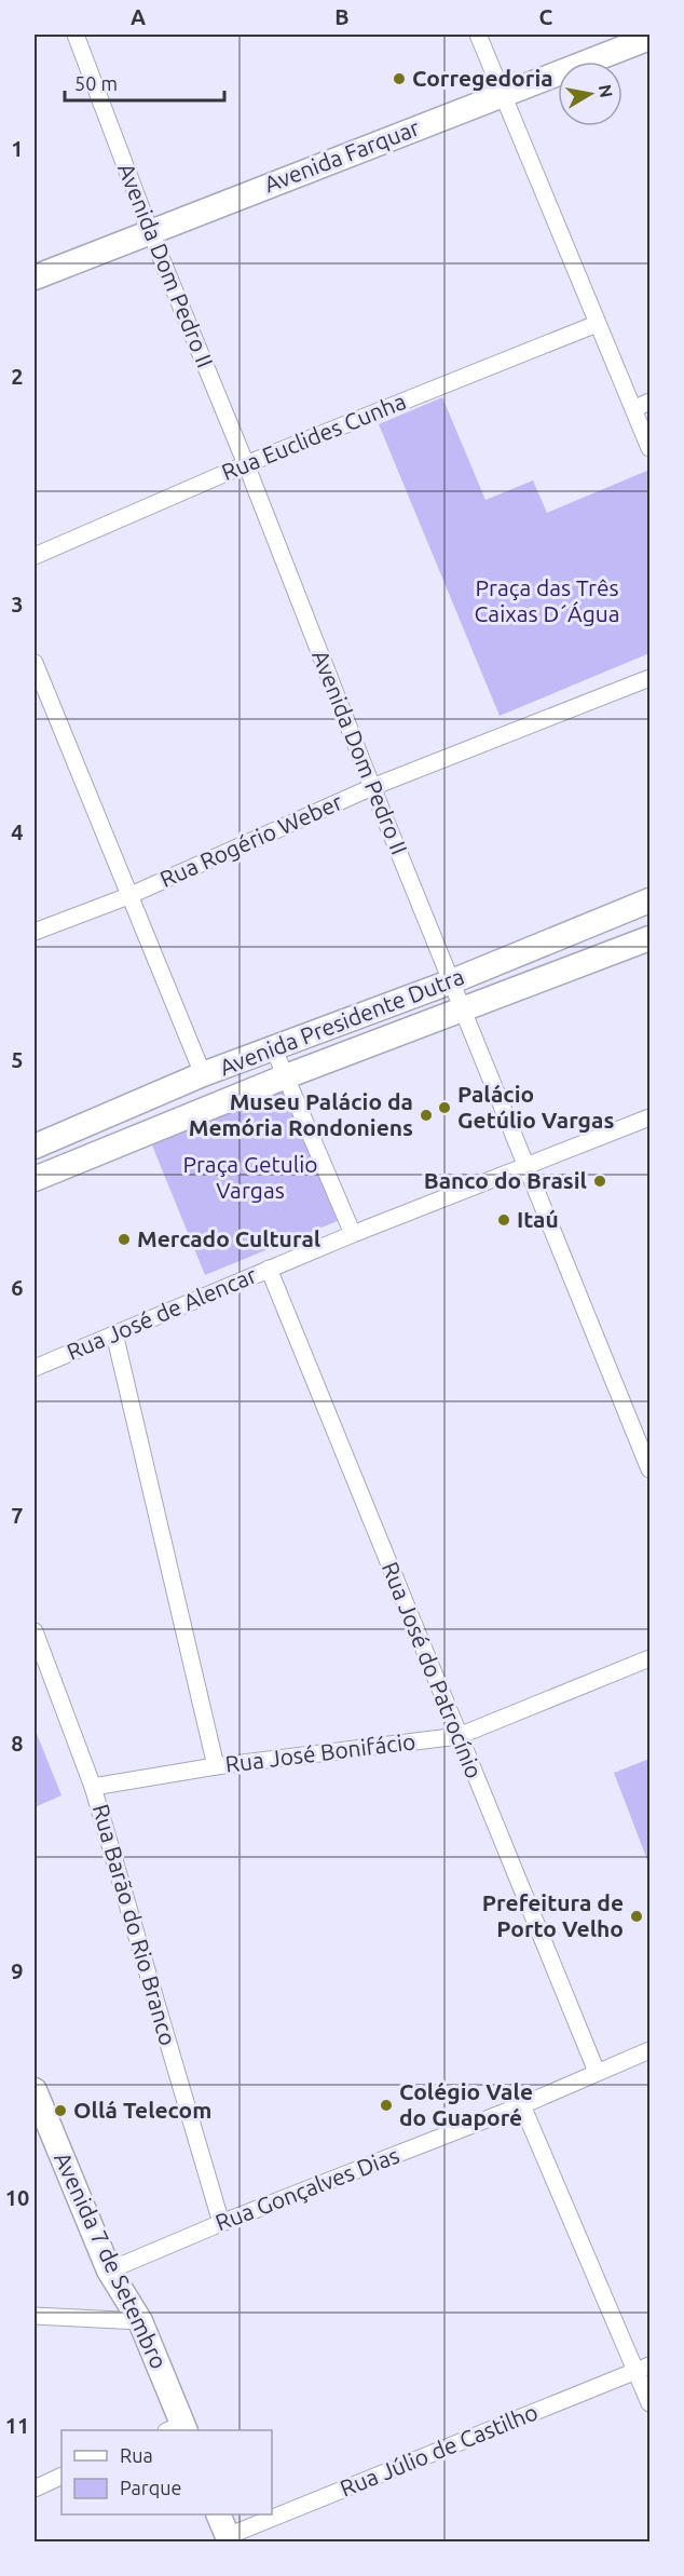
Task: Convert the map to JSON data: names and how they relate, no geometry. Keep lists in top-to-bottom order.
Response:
{
  "streets": {
    "street": [
      "Avenida Farquar",
      "Avenida Dom Pedro II",
      "Rua Euclides Cunha",
      "Rua Rogério Weber",
      "Avenida Presidente Dutra",
      "Rua José de Alencar",
      "Rua José do Patrocínio",
      "Rua José Bonifácio",
      "Rua Barão do Rio Branco",
      "Rua Gonçalves Dias",
      "Avenida 7 de Setembro",
      "Rua Júlio de Castilho"
    ]
  },
  "crossings": [
    ["Avenida Farquar", "Avenida Dom Pedro II"],
    ["Avenida Dom Pedro II", "Rua Euclides Cunha"],
    ["Avenida Dom Pedro II", "Rua Rogério Weber"],
    ["Avenida Dom Pedro II", "Avenida Presidente Dutra"],
    ["Avenida Dom Pedro II", "Rua José de Alencar"],
    ["Rua José de Alencar", "Rua José do Patrocínio"],
    ["Rua José do Patrocínio", "Rua José Bonifácio"],
    ["Rua José do Patrocínio", "Rua Gonçalves Dias"],
    ["Rua José Bonifácio", "Rua Barão do Rio Branco"],
    ["Rua Barão do Rio Branco", "Rua Gonçalves Dias"],
    ["Rua Gonçalves Dias", "Avenida 7 de Setembro"]
  ],
  "parks": ["Praça das Três Caixas D´Água", "Praça Getulio Vargas"],
  "places": [
    "Corregedoria",
    "Palácio Getúlio Vargas",
    "Museu Palácio da Memória Rondoniens",
    "Banco do Brasil",
    "Itaú",
    "Mercado Cultural",
    "Prefeitura de Porto Velho",
    "Colégio Vale do Guaporé",
    "Ollá Telecom"
  ],
  "legend": ["Rua", "Parque"],
  "scale_bar": "50 m",
  "north": "right",
  "grid": {
    "columns": ["A", "B", "C"],
    "rows": [
      "1",
      "2",
      "3",
      "4",
      "5",
      "6",
      "7",
      "8",
      "9",
      "10",
      "11"
    ]
  }
}
